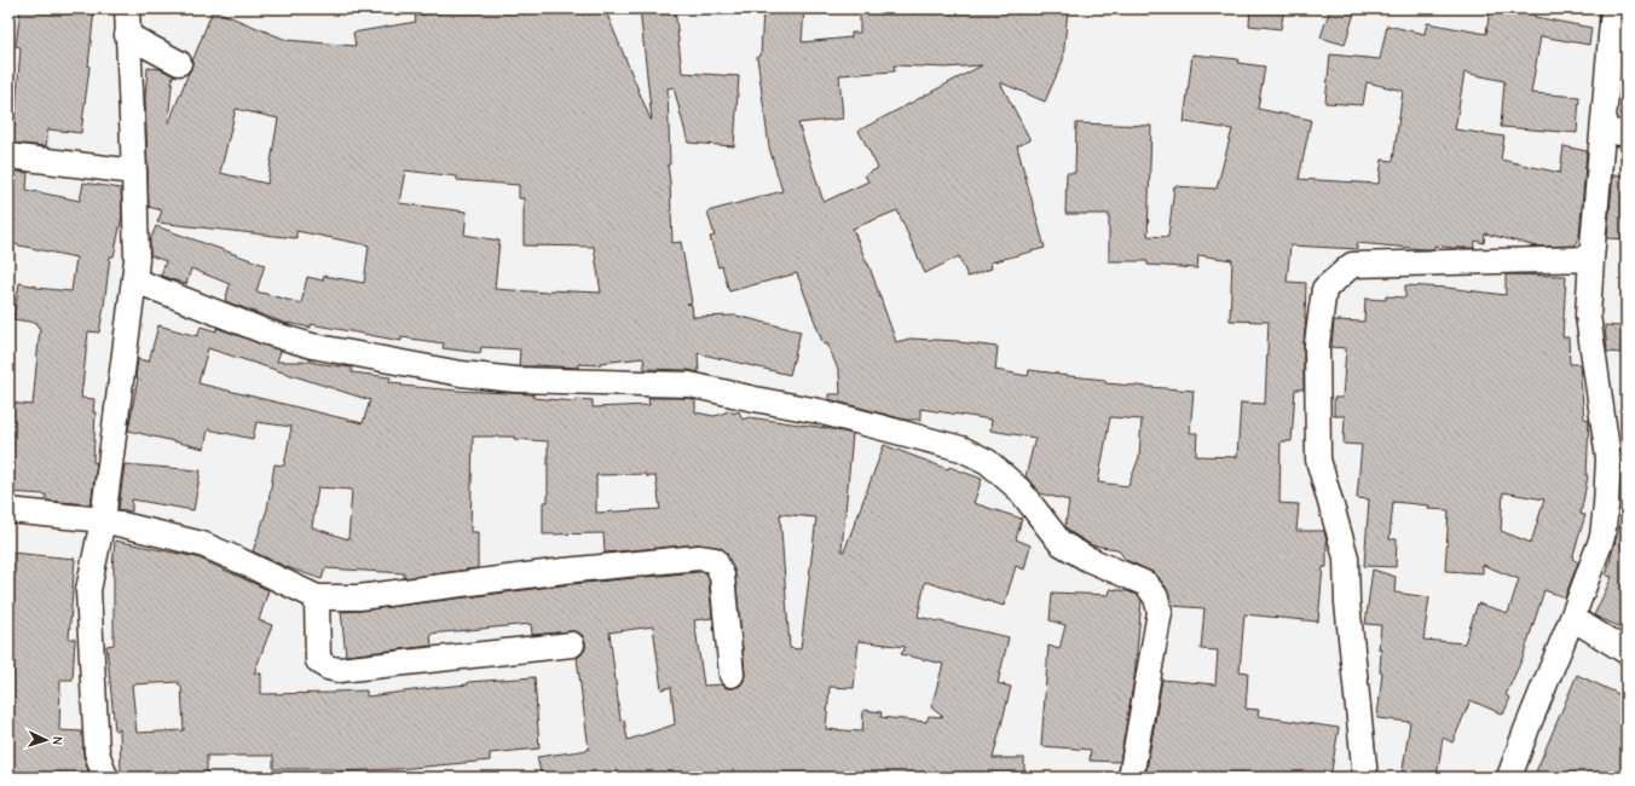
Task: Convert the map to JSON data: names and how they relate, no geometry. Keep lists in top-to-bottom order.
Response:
{
  "north": "right"
}
